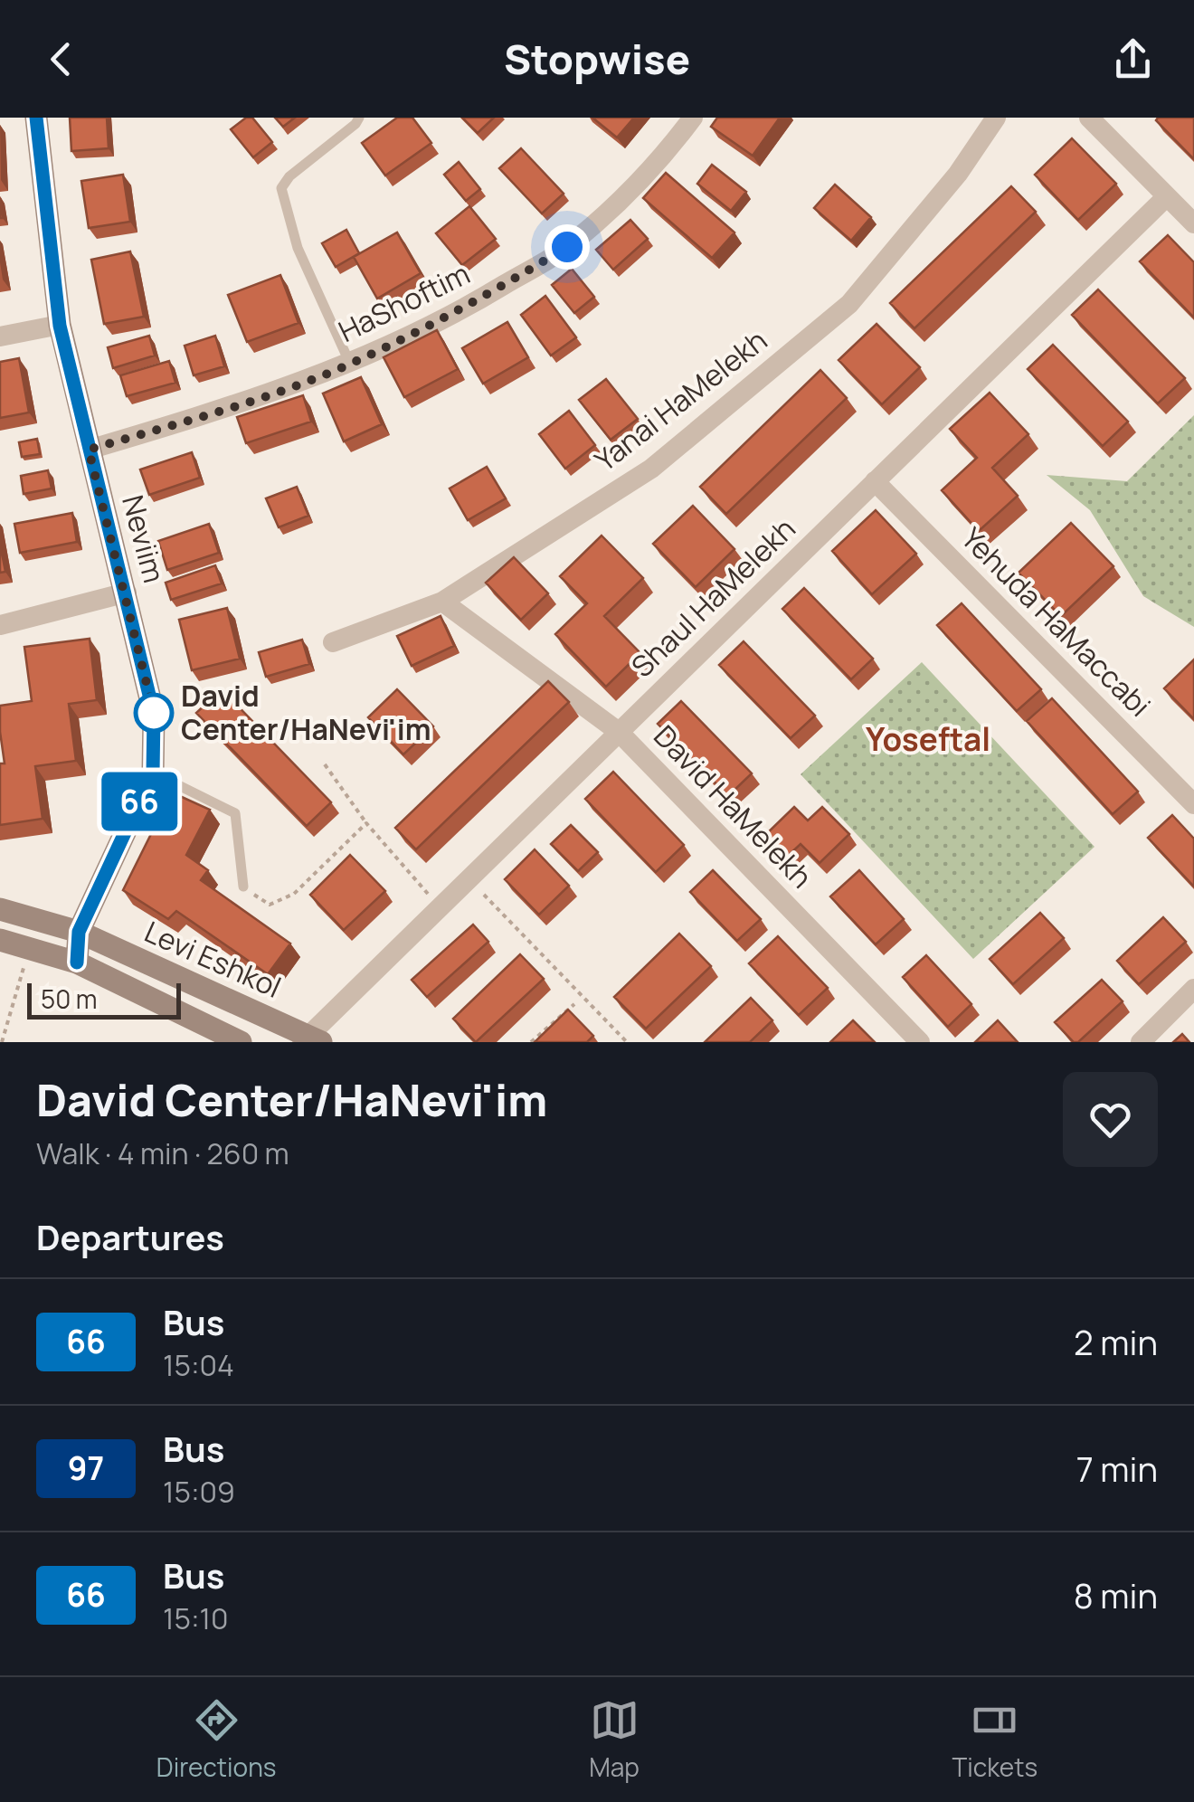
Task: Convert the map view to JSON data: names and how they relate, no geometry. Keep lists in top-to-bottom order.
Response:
{
  "streets": {
    "street": [
      "HaShoftim",
      "Yanai HaMelekh",
      "Neviim",
      "Shaul HaMelekh",
      "Yehuda HaMaccabi",
      "David HaMelekh",
      "Levi Eshkol"
    ]
  },
  "crossings": [
    ["HaShoftim", "Neviim"],
    ["Yanai HaMelekh", "David HaMelekh"],
    ["Neviim", "Levi Eshkol"],
    ["Shaul HaMelekh", "Yehuda HaMaccabi"],
    ["Shaul HaMelekh", "David HaMelekh"],
    ["Shaul HaMelekh", "Levi Eshkol"]
  ],
  "districts": ["Yoseftal"],
  "places": ["David Center/HaNevi'im"],
  "lines": ["bus line 66"],
  "scale_bar": "50 m",
  "page": {
    "header": "Stopwise",
    "on_map": "66",
    "scale": "50 m",
    "heading": [
      ["David Center/HaNevi'im", "Walk · 4 min · 260 m"],
      "Departures"
    ],
    "list": [
      {
        "mark": "66",
        "name": "Bus",
        "note": "15:04",
        "value": "2 min"
      },
      {
        "mark": "97",
        "name": "Bus",
        "note": "15:09",
        "value": "7 min"
      },
      {
        "mark": "66",
        "name": "Bus",
        "note": "15:10",
        "value": "8 min"
      }
    ],
    "tabs": ["Directions", "Map", "Tickets"]
  }
}
